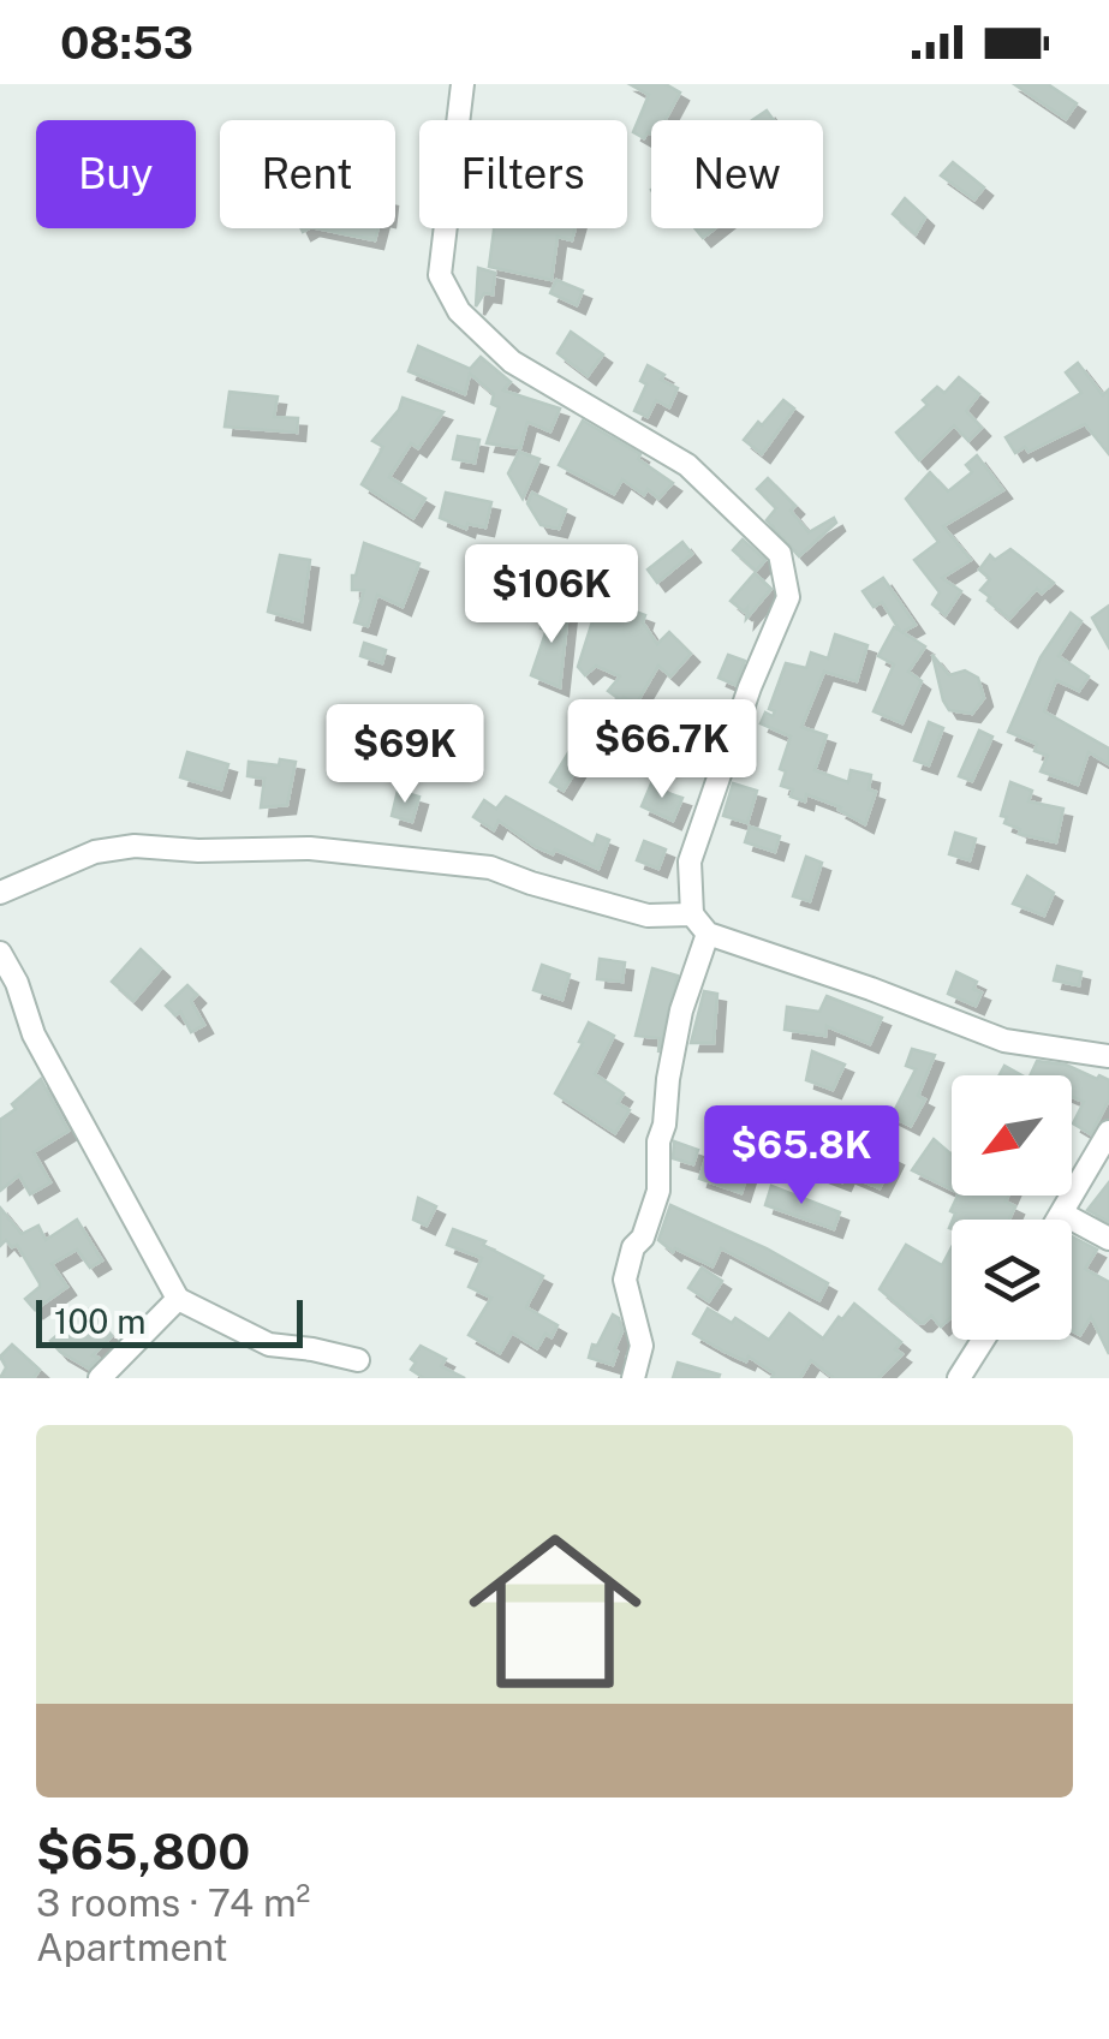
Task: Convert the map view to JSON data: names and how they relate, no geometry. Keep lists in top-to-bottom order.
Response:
{
  "scale_bar": "100 m",
  "north": "bottom left",
  "page": {
    "status": "08:53",
    "chip": [
      "Buy",
      "Rent",
      "Filters",
      "New"
    ],
    "price": [
      "$106K",
      "$66.7K",
      "$69K",
      "$65.8K"
    ],
    "scale": "100 m",
    "list": [
      {
        "name": "$65,800",
        "note": "3 rooms · 74 m² · Apartment"
      }
    ]
  }
}
